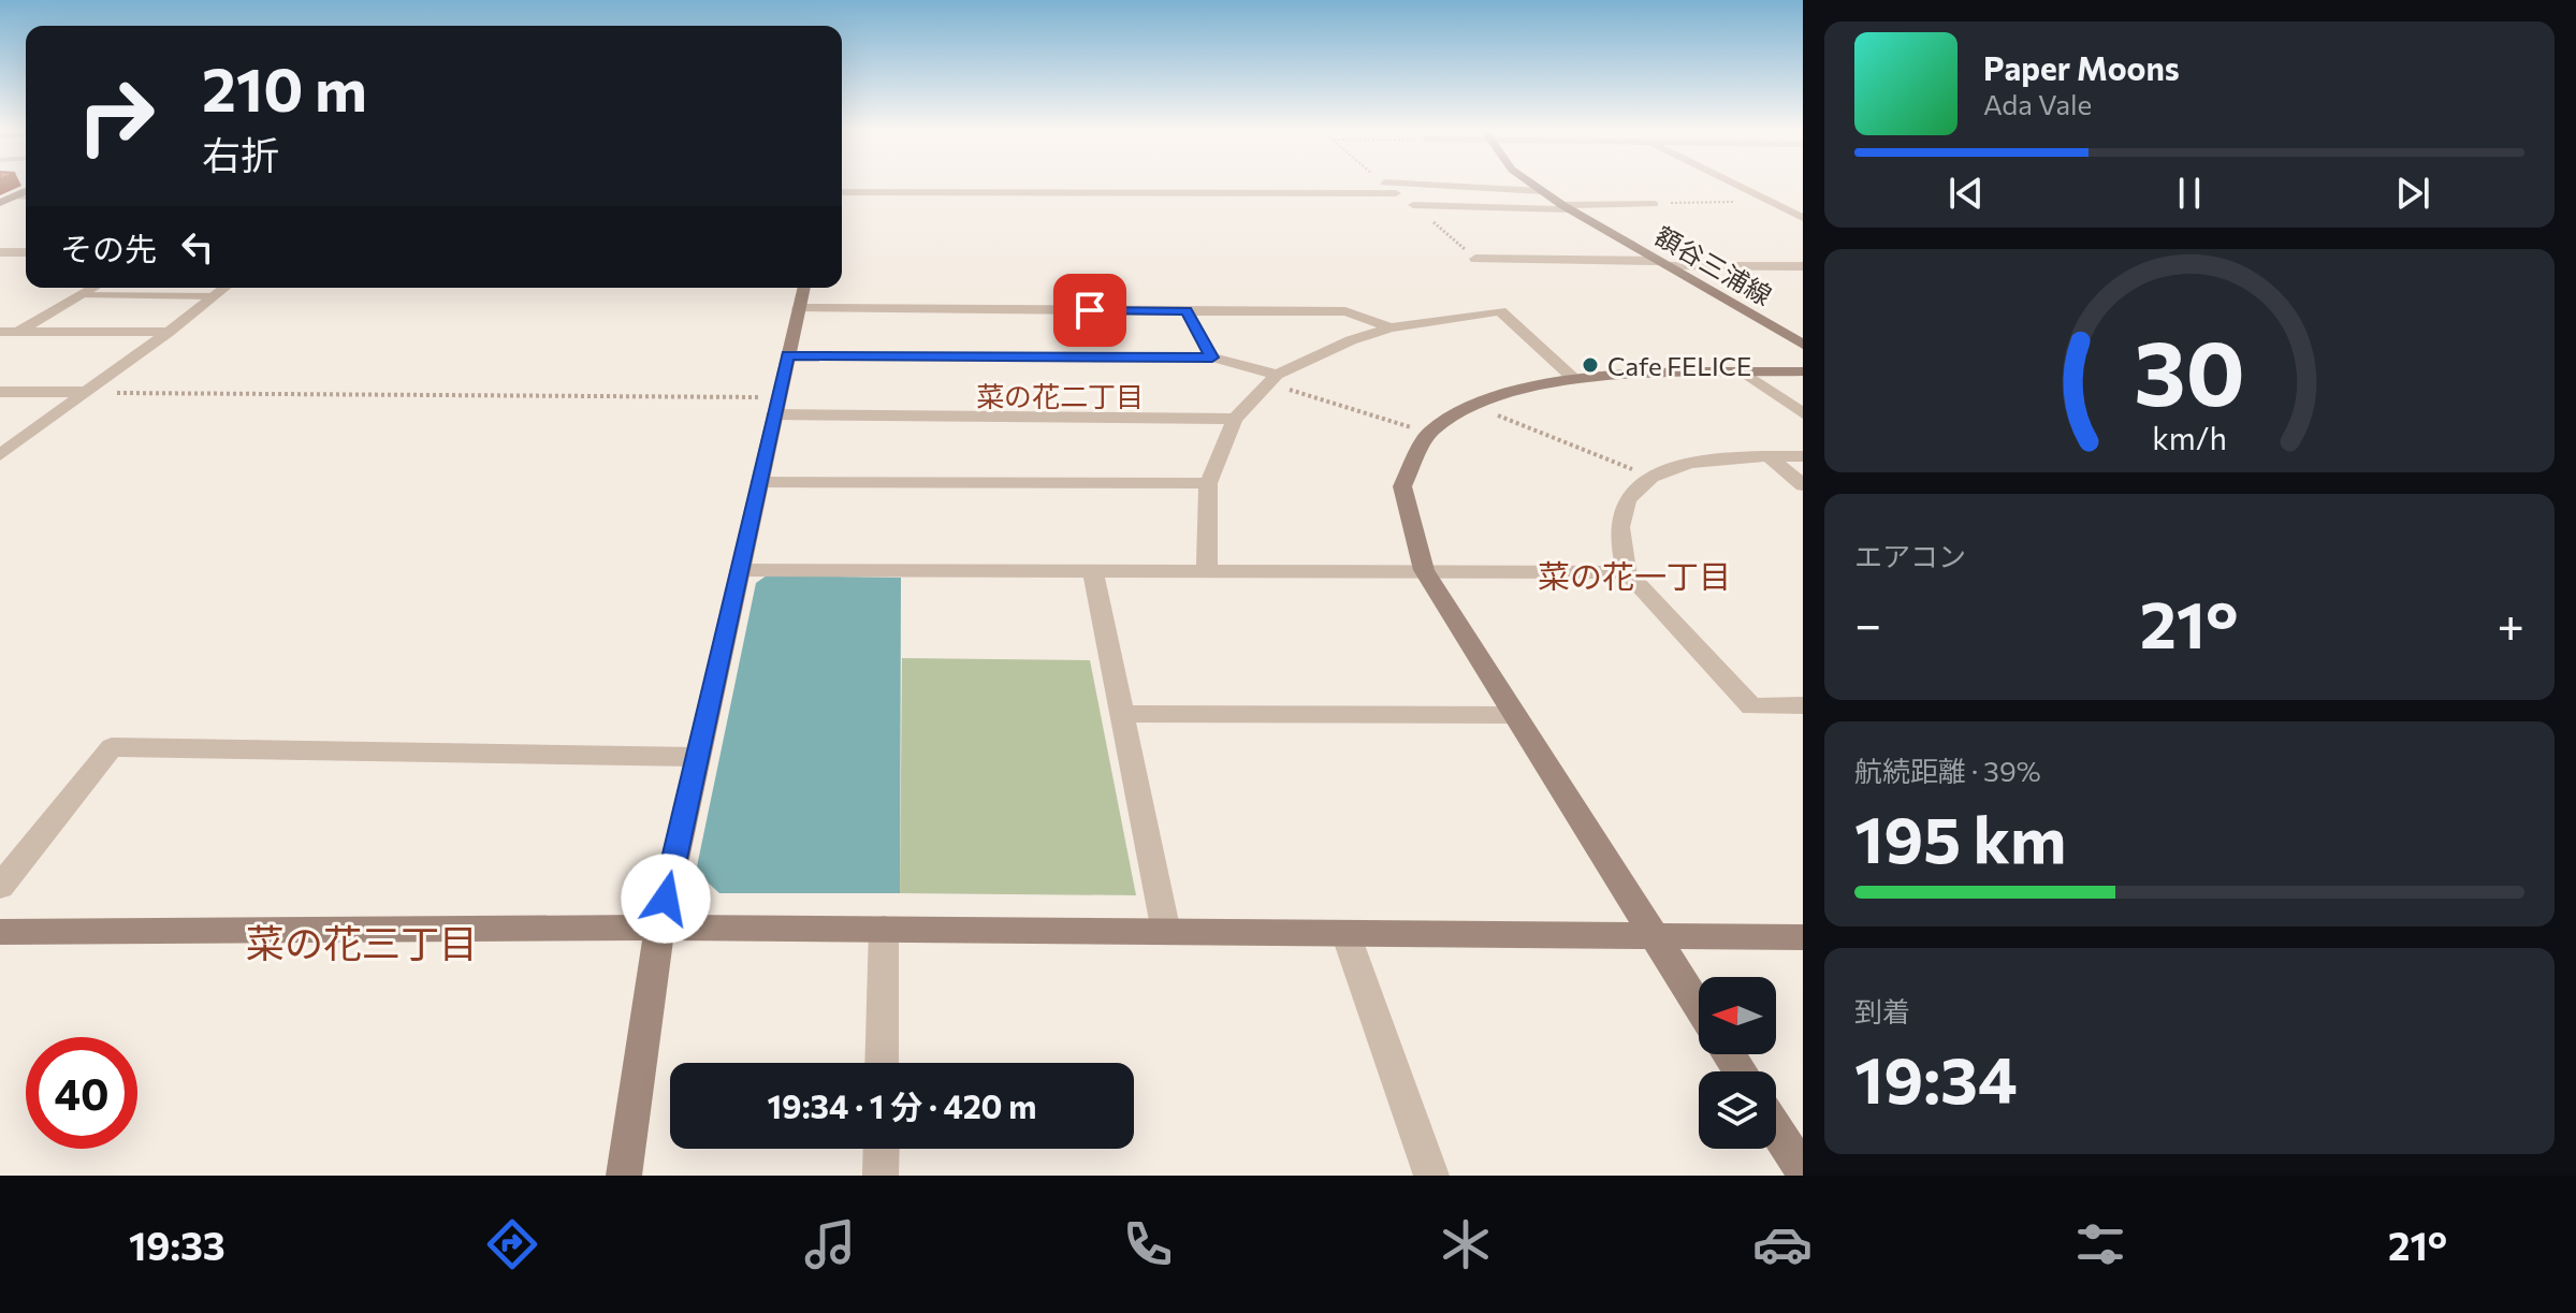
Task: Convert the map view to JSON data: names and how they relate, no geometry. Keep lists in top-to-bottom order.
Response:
{
  "streets": {
    "street": ["額谷三浦線"]
  },
  "districts": ["菜の花二丁目", "菜の花一丁目", "菜の花三丁目"],
  "places": ["Cafe FELICE"],
  "north": "left",
  "page": {
    "turn": ["210 m", "右折"],
    "song": ["Paper Moons", "Ada Vale"],
    "then": "その先",
    "tile": [
      "エアコン",
      ["航続距離 · 39%", "195 km"],
      ["到着", "19:34"]
    ],
    "heat": ["−", "21°", "+"],
    "limit": "40",
    "trip": "19:34 · 1 分 · 420 m",
    "tabs": ["19:33", "21°"],
    "gauge": ["30", "km/h"]
  }
}
